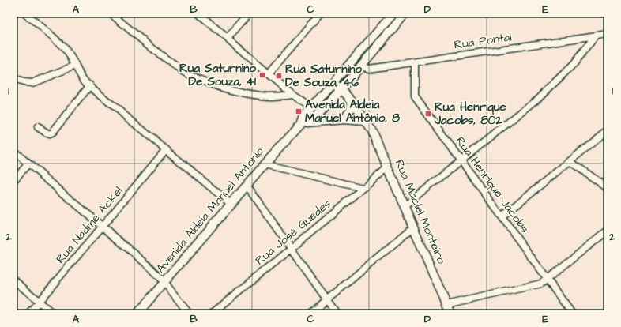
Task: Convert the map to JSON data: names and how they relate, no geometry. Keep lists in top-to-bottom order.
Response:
{
  "streets": {
    "street": [
      "Rua Pontal",
      "Rua Henrique Jacobs",
      "Avenida Aldeia Manuel Antônio",
      "Rua Maciel Monteiro",
      "Rua Nadme Ackel",
      "Rua José Guedes"
    ]
  },
  "crossings": [
    ["Rua Pontal", "Rua Henrique Jacobs"],
    ["Rua Pontal", "Avenida Aldeia Manuel Antônio"],
    ["Avenida Aldeia Manuel Antônio", "Rua Maciel Monteiro"],
    ["Rua Maciel Monteiro", "Rua José Guedes"]
  ],
  "places": {
    "transit": [
      "Rua Saturnino De Souza, 41",
      "Rua Saturnino De Souza, 46",
      "Avenida Aldeia Manuel Antônio, 8",
      "Rua Henrique Jacobs, 802"
    ]
  },
  "grid": {
    "columns": [
      "A",
      "B",
      "C",
      "D",
      "E"
    ],
    "rows": ["1", "2"]
  }
}
